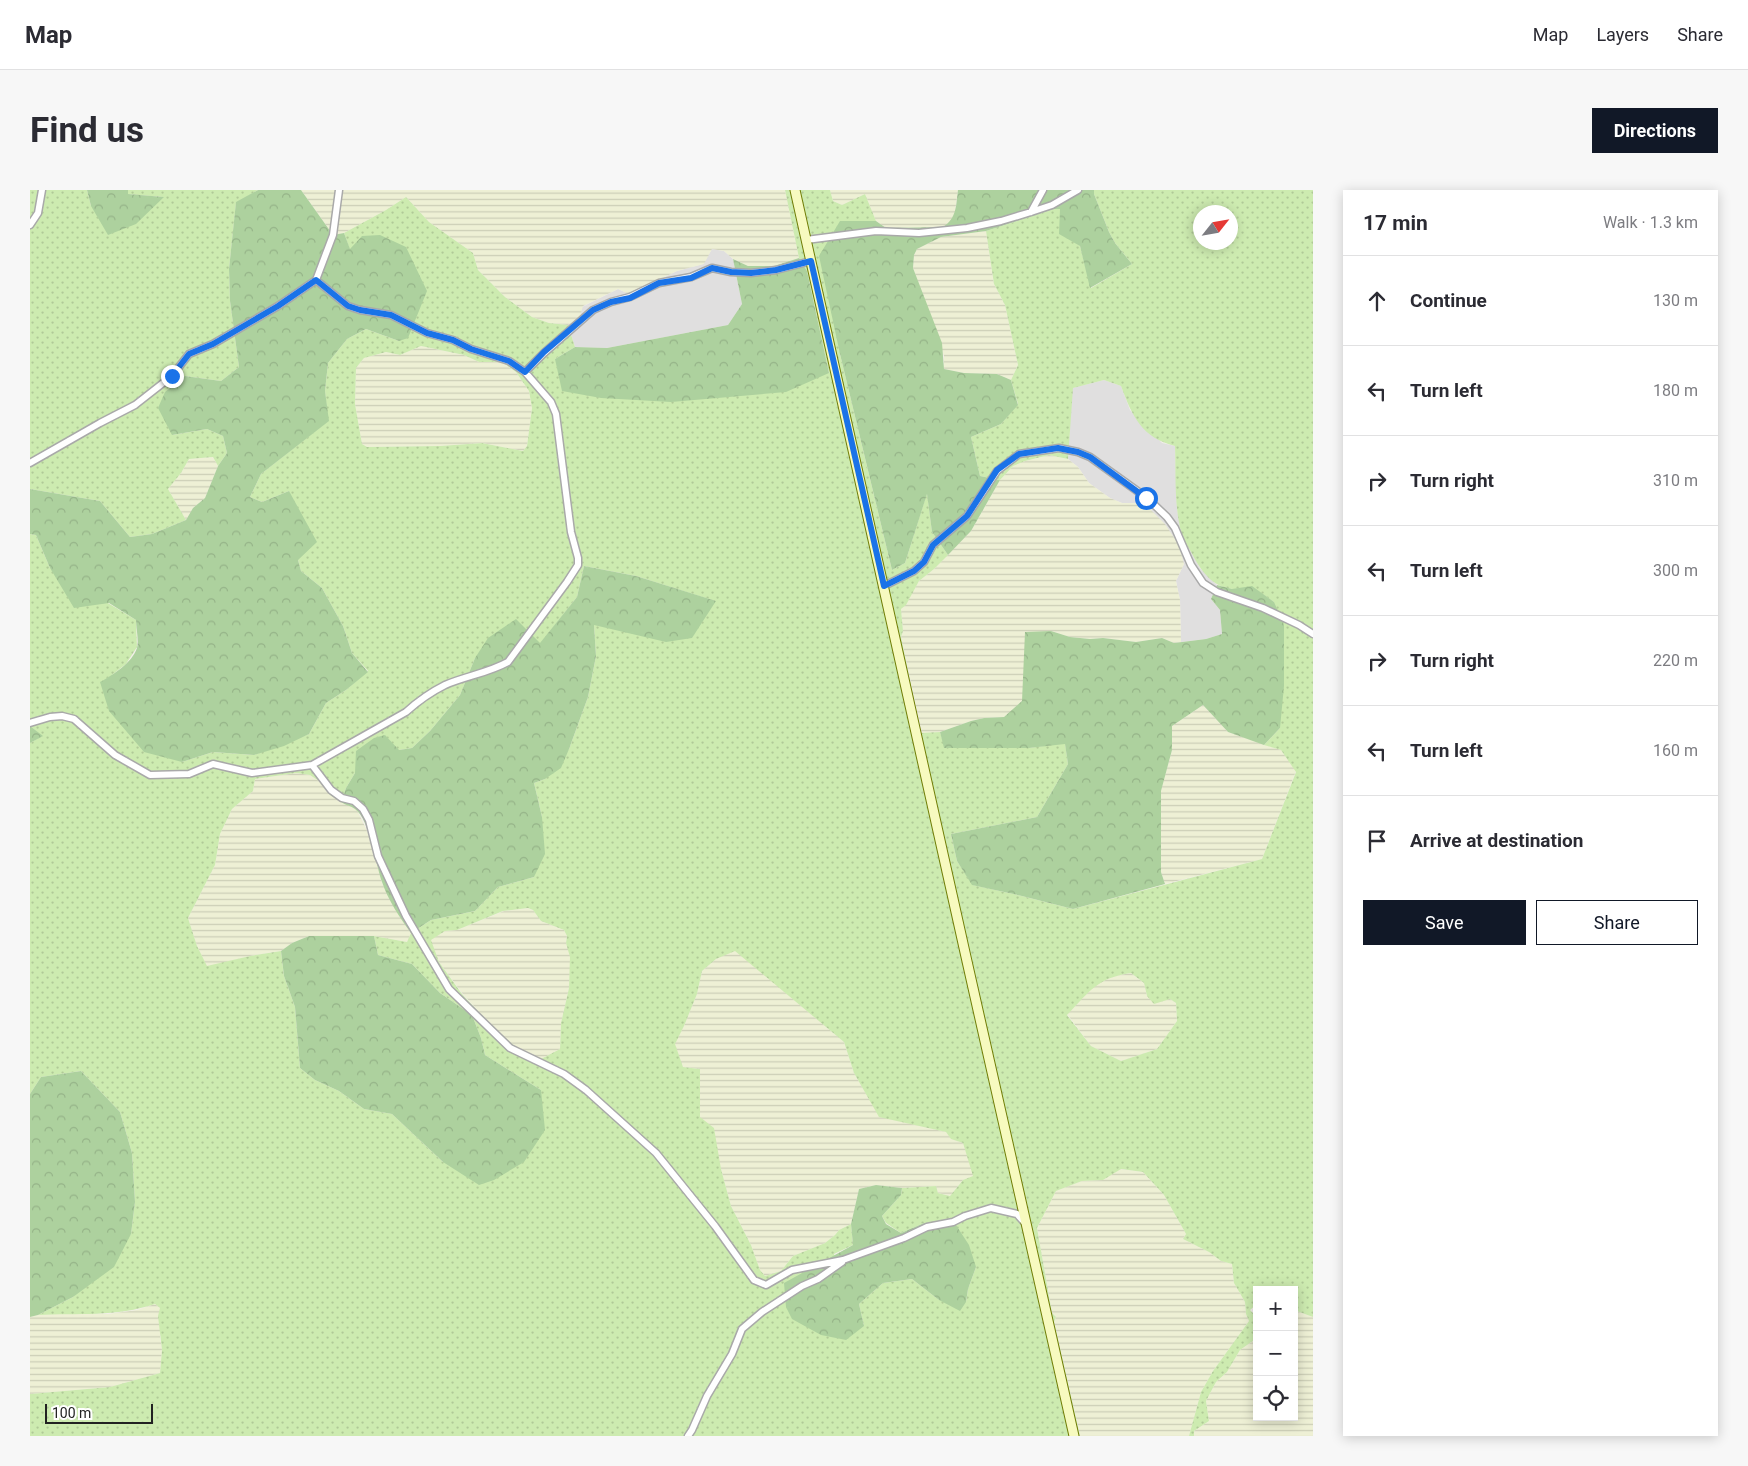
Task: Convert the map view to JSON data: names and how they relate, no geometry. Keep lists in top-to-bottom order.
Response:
{
  "scale_bar": "100 m",
  "north": "top right",
  "page": {
    "header": "Map",
    "nav": ["Map", "Layers", "Share"],
    "buttons": [
      "Directions",
      ["Save", "Share"]
    ],
    "title": "Find us",
    "heading": ["17 min", "Walk · 1.3 km"],
    "list": [
      ["Continue", "130 m"],
      ["Turn left", "180 m"],
      ["Turn right", "310 m"],
      ["Turn left", "300 m"],
      ["Turn right", "220 m"],
      ["Turn left", "160 m"],
      "Arrive at destination"
    ],
    "map_buttons": ["+", "−"],
    "scale": "100 m"
  }
}
